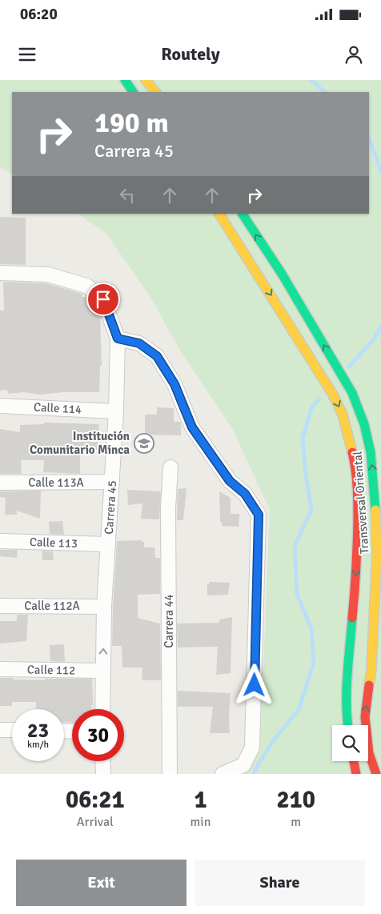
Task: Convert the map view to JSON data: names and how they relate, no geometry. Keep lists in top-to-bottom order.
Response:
{
  "streets": {
    "main road": ["Transversal Oriental"],
    "street": [
      "Calle 114",
      "Calle 113A",
      "Carrera 45",
      "Calle 113",
      "Calle 112A",
      "Carrera 44",
      "Calle 112"
    ]
  },
  "crossings": [
    ["Calle 114", "Carrera 45"],
    ["Calle 113A", "Carrera 45"],
    ["Carrera 45", "Calle 113"],
    ["Carrera 45", "Calle 112A"],
    ["Carrera 45", "Calle 112"]
  ],
  "places": {
    "school or university": ["Institución Comunitario Minca"]
  },
  "page": {
    "status": "06:20",
    "header": "Routely",
    "turn": ["190 m", "Carrera 45"],
    "speed": "23 km/h",
    "limit": "30",
    "eta": [
      "06:21",
      "Arrival",
      "1",
      "min",
      "210",
      "m"
    ],
    "buttons": ["Exit", "Share"]
  }
}
